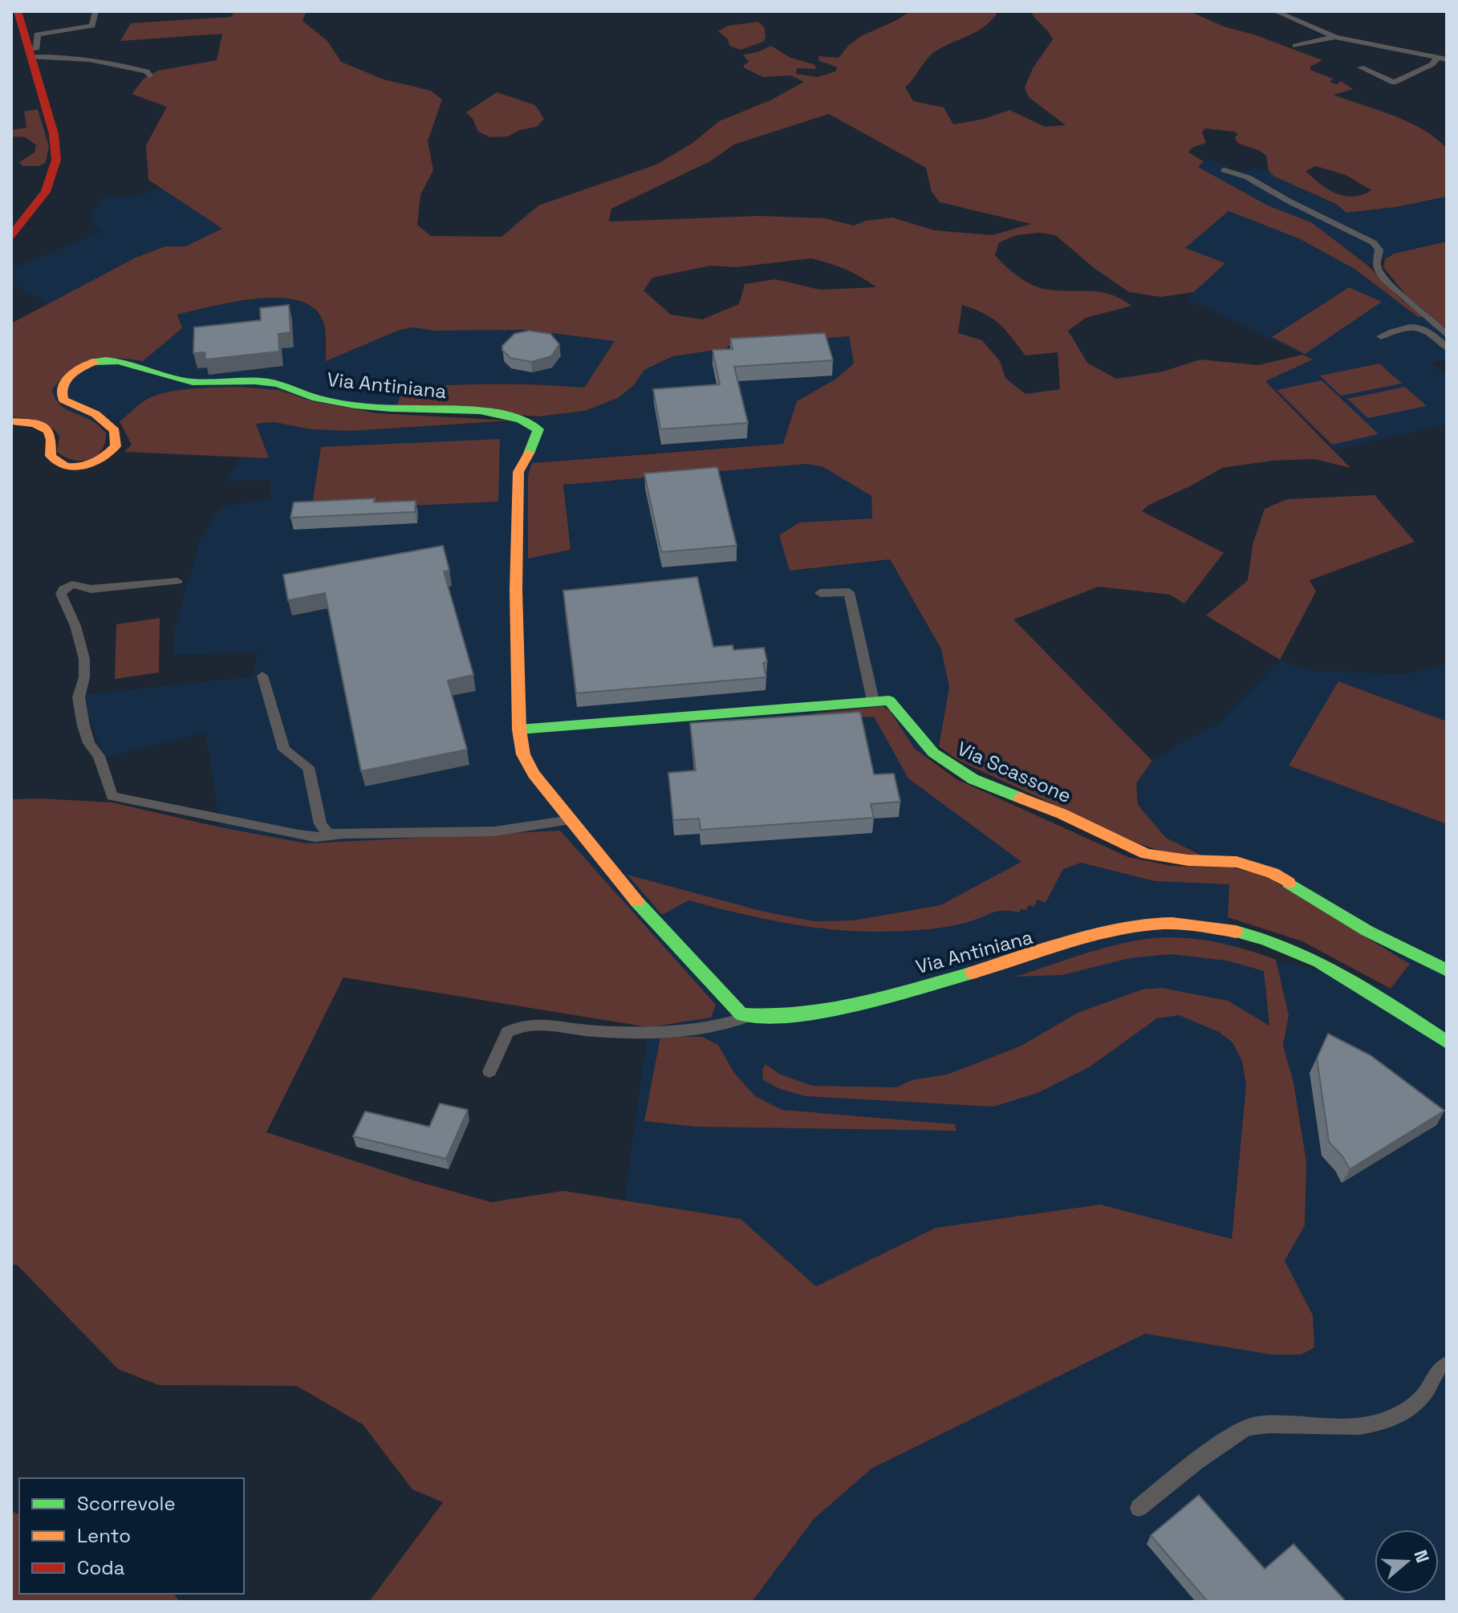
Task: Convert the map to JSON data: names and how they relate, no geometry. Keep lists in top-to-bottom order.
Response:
{
  "streets": {
    "street": ["Via Antiniana", "Via Scassone"]
  },
  "crossings": [
    ["Via Antiniana", "Via Scassone"]
  ],
  "legend": ["Scorrevole", "Lento", "Coda"],
  "north": "right"
}
